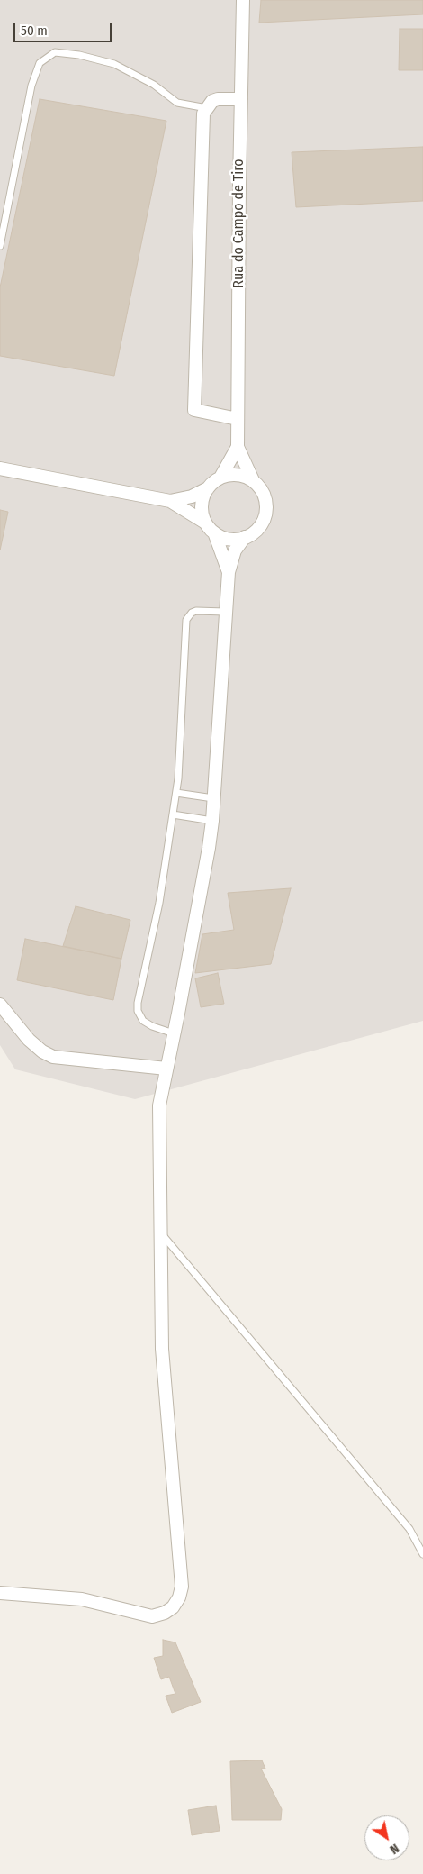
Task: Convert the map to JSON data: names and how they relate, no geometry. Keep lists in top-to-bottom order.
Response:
{
  "streets": {
    "street": ["Rua do Campo de Tiro"]
  },
  "scale_bar": "50 m",
  "north": "bottom right"
}
